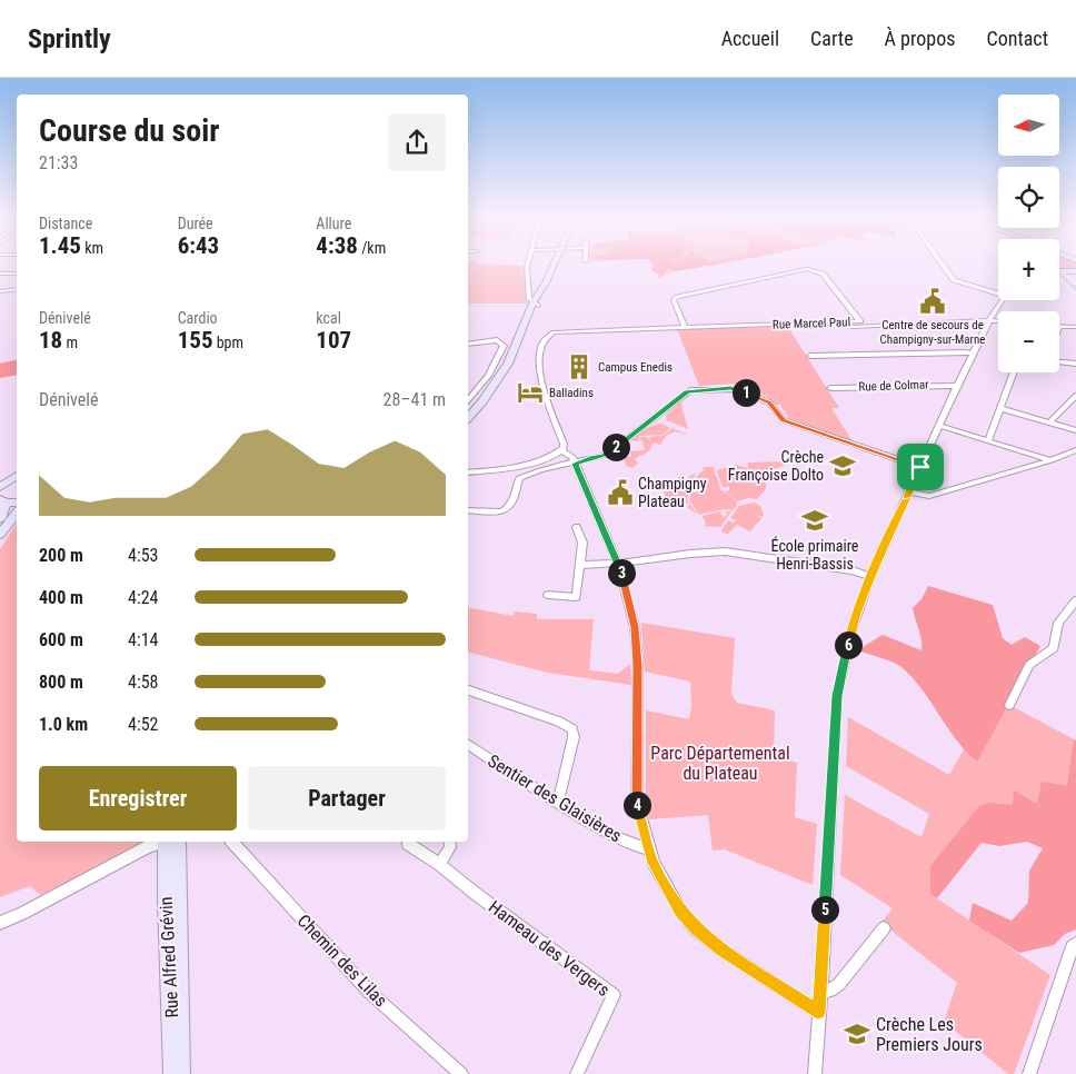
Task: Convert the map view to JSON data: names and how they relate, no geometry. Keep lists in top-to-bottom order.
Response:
{
  "streets": {
    "main road": ["Rue Alfred Grévin"],
    "street": [
      "Rue Marcel Paul",
      "Rue de Colmar",
      "Sentier des Glaisières",
      "Hameau des Vergers",
      "Chemin des Lilas"
    ]
  },
  "parks": ["Parc Départemental du Plateau"],
  "places": {
    "public building": ["Centre de secours de Champigny-sur-Marne", "Champigny Plateau"],
    "building": ["Campus Enedis"],
    "hotel": ["Balladins"],
    "school or university": ["Crèche Françoise Dolto", "École primaire Henri-Bassis", "Crèche Les Premiers Jours"]
  },
  "north": "left",
  "page": {
    "header": "Sprintly",
    "nav": [
      "Accueil",
      "Carte",
      "À propos",
      "Contact"
    ],
    "map_buttons": ["+", "−"],
    "heading": ["Course du soir", "21:33"],
    "stats": [
      ["Distance", "1.45 km"],
      ["Durée", "6:43"],
      ["Allure", "4:38 /km"],
      ["Dénivelé", "18 m"],
      ["Cardio", "155 bpm"],
      ["kcal", "107"]
    ],
    "chart": ["Dénivelé", "28–41 m"],
    "pins": [
      "1",
      "2",
      "3",
      "6",
      "4",
      "5"
    ],
    "list": [
      {
        "name": "200 m",
        "note": "4:53"
      },
      {
        "name": "400 m",
        "note": "4:24"
      },
      {
        "name": "600 m",
        "note": "4:14"
      },
      {
        "name": "800 m",
        "note": "4:58"
      },
      {
        "name": "1.0 km",
        "note": "4:52"
      }
    ],
    "buttons": ["Enregistrer", "Partager"]
  }
}
